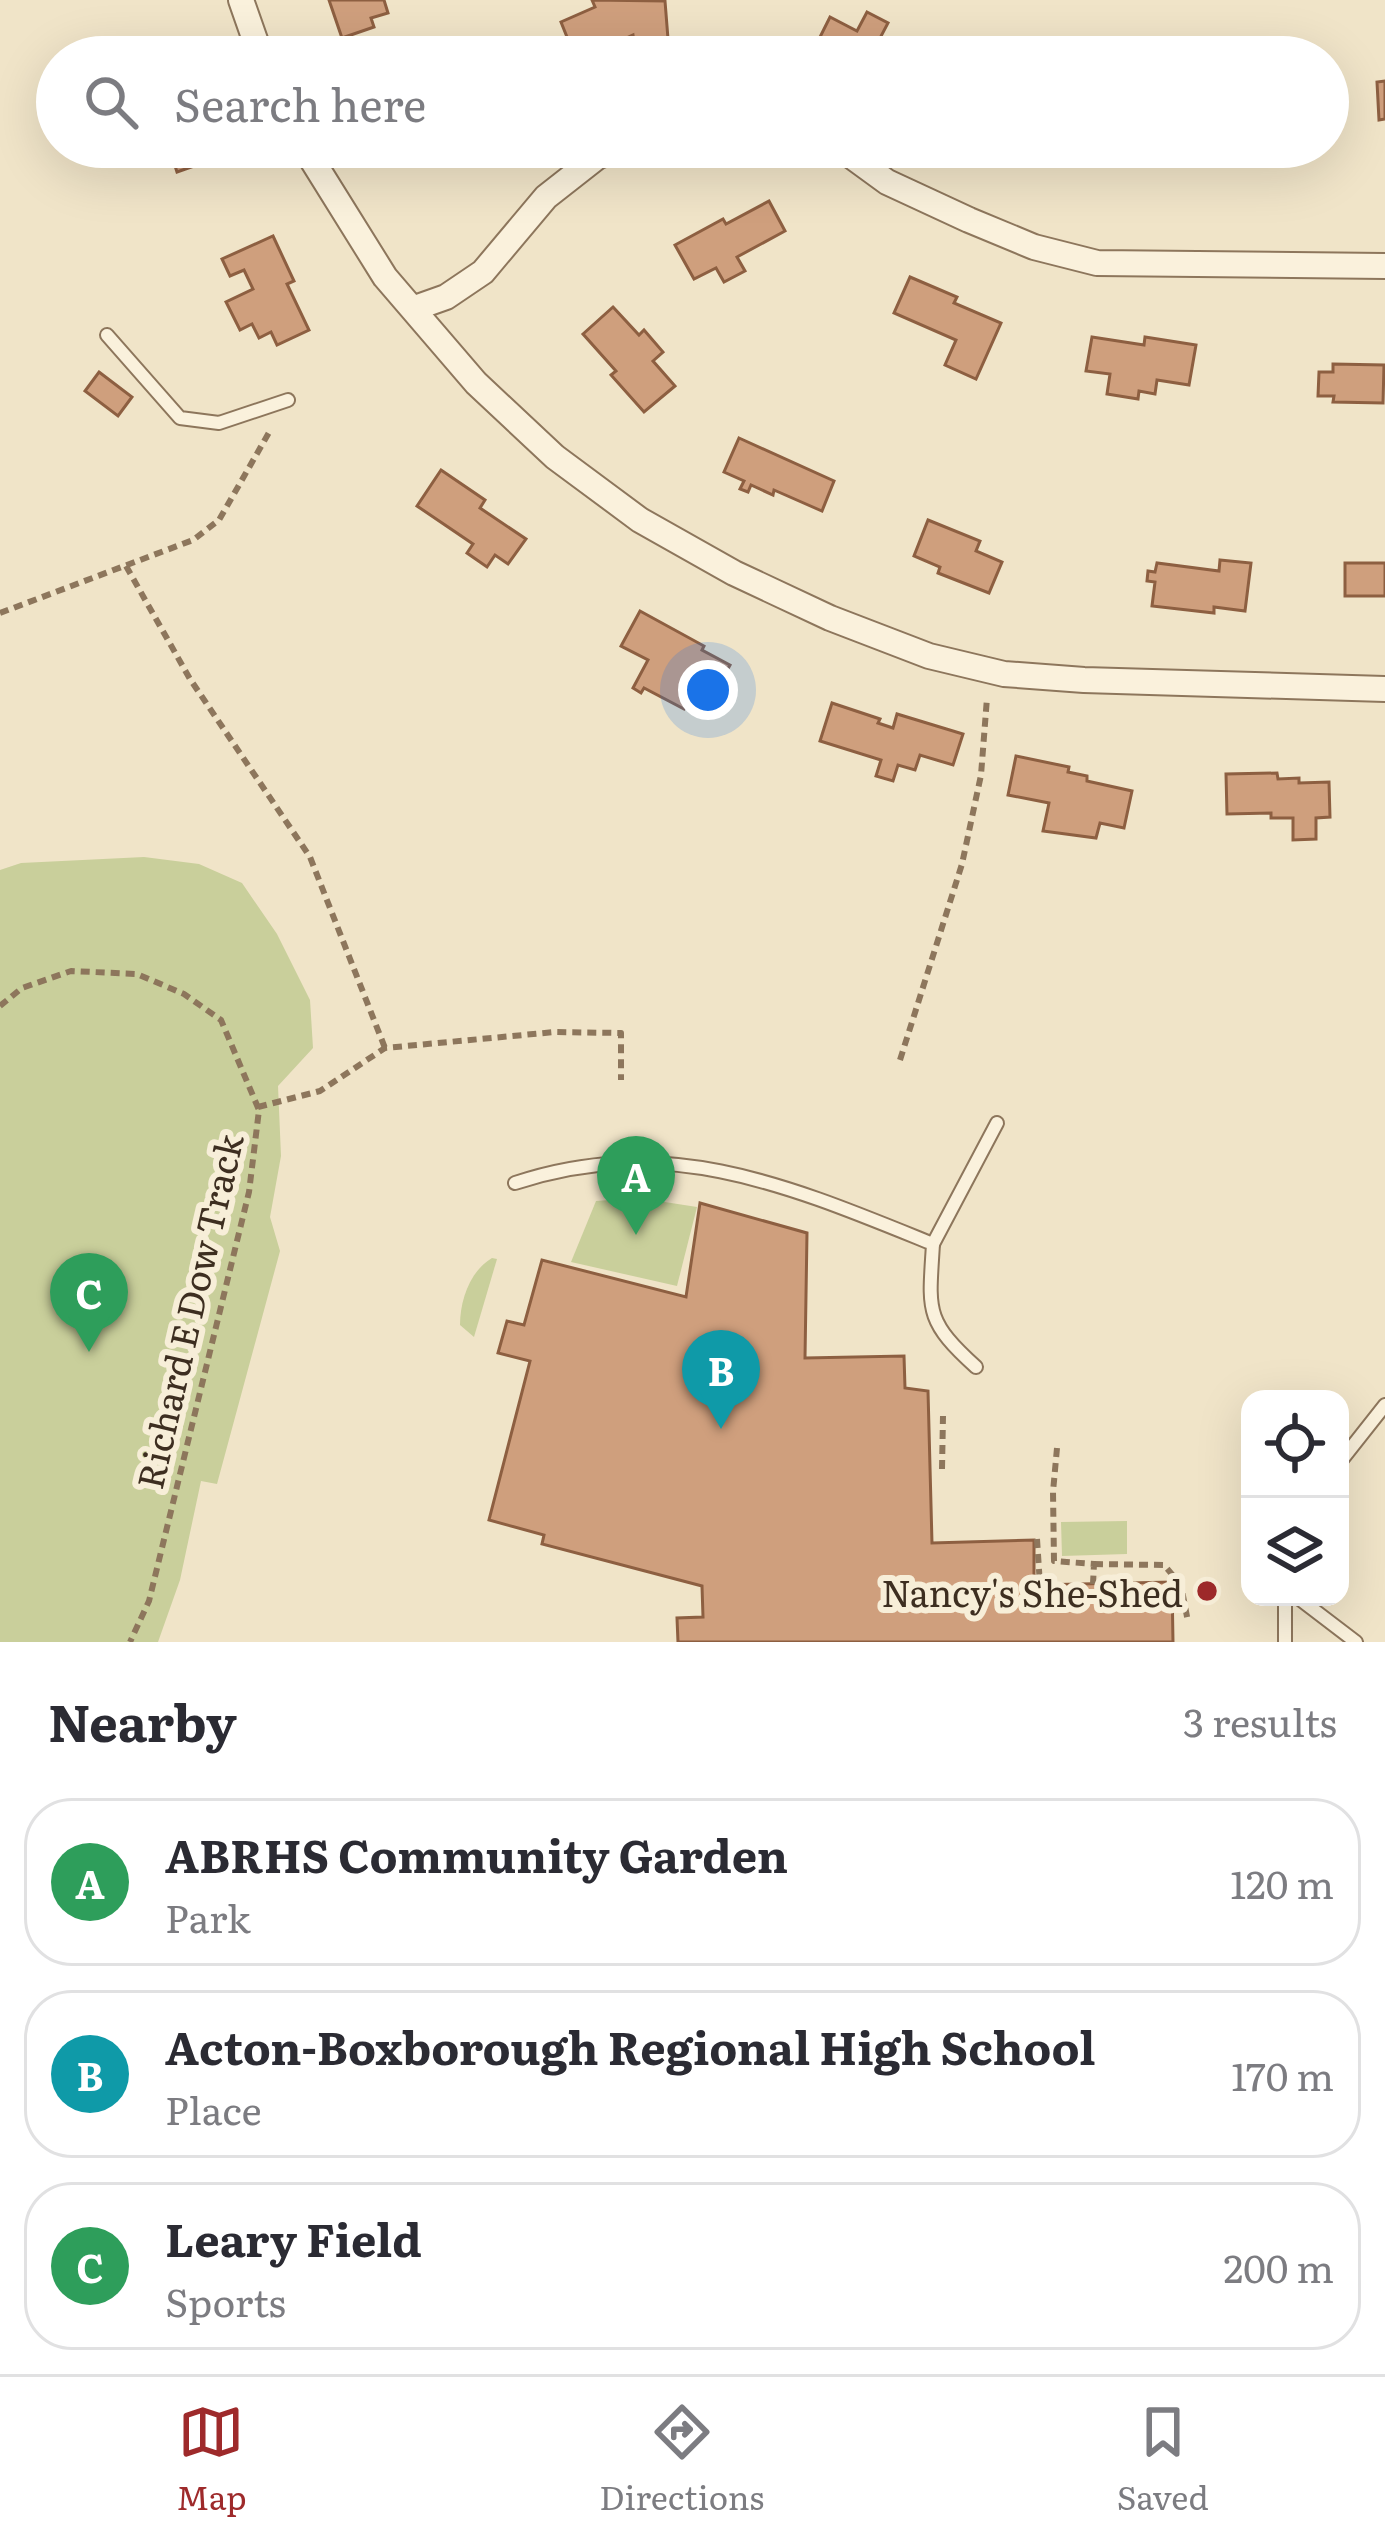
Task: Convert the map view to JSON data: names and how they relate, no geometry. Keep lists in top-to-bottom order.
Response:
{
  "streets": {
    "path": ["Richard E Dow Track"]
  },
  "places": ["Nancy's She-Shed"],
  "page": {
    "search": "Search here",
    "pins": ["A", "C", "B"],
    "heading": ["Nearby", "3 results"],
    "list": [
      {
        "mark": "A",
        "name": "ABRHS Community Garden",
        "note": "Park",
        "value": "120 m"
      },
      {
        "mark": "B",
        "name": "Acton-Boxborough Regional High School",
        "note": "Place",
        "value": "170 m"
      },
      {
        "mark": "C",
        "name": "Leary Field",
        "note": "Sports",
        "value": "200 m"
      }
    ],
    "nav": ["Map", "Directions", "Saved"]
  }
}
